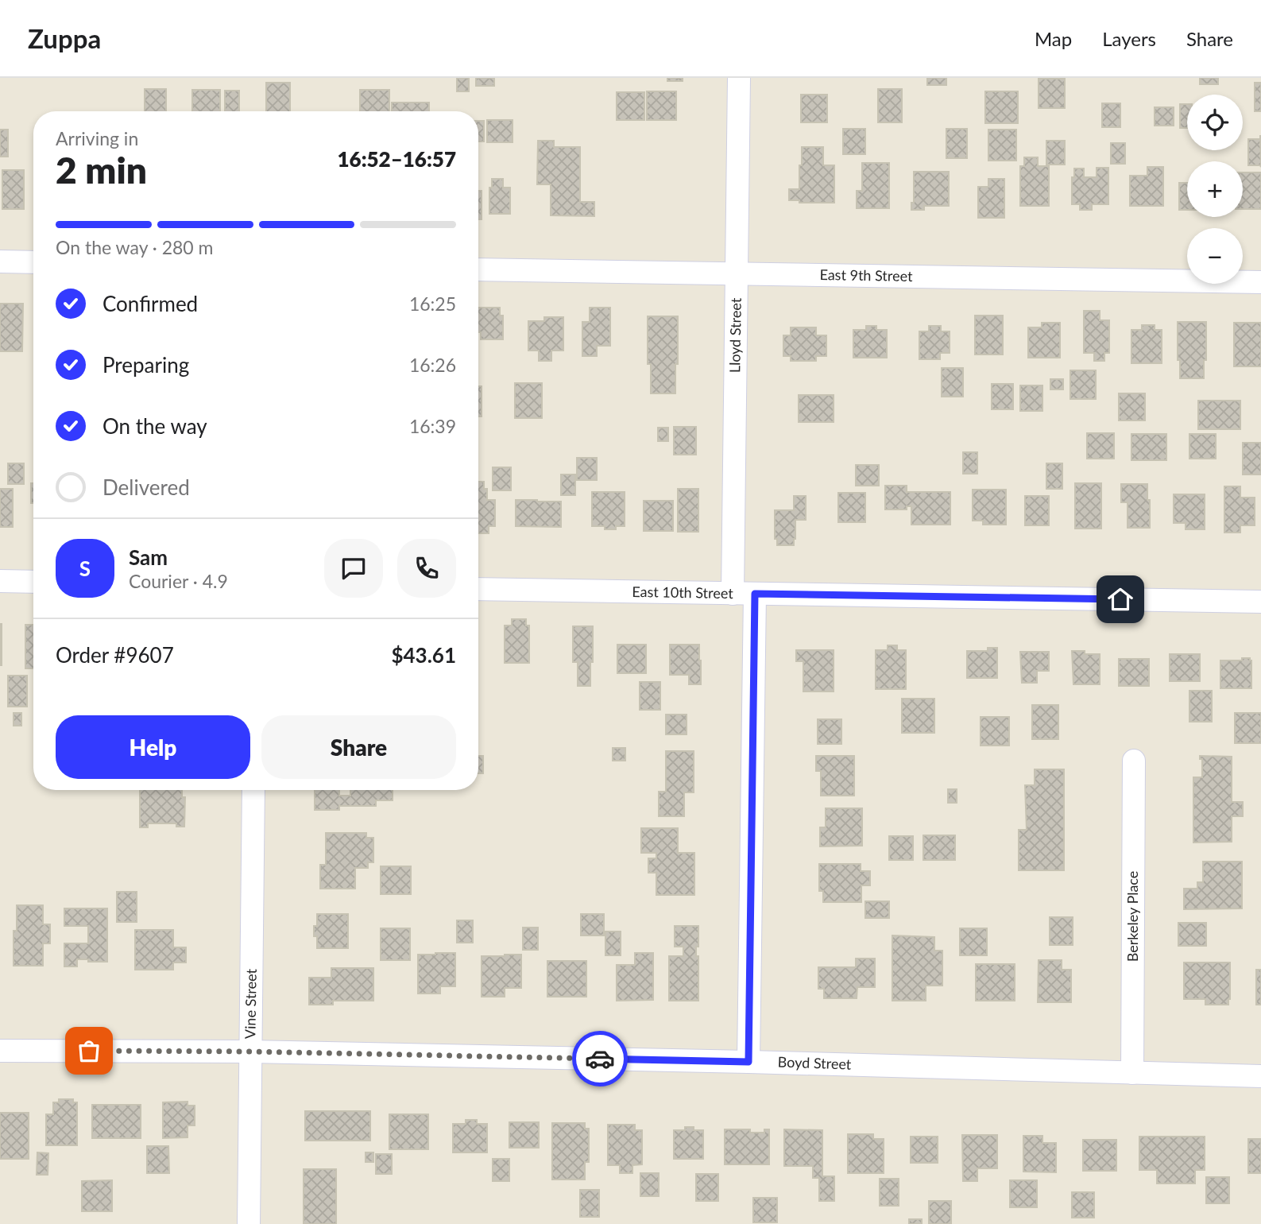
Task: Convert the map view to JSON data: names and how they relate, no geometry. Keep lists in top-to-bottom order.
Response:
{
  "streets": {
    "street": [
      "East 9th Street",
      "Lloyd Street",
      "East 10th Street",
      "Berkeley Place",
      "Vine Street",
      "Boyd Street"
    ]
  },
  "crossings": [
    ["East 9th Street", "Lloyd Street"],
    ["Lloyd Street", "East 10th Street"],
    ["Berkeley Place", "Boyd Street"],
    ["Vine Street", "Boyd Street"]
  ],
  "page": {
    "header": "Zuppa",
    "nav": ["Map", "Layers", "Share"],
    "map_buttons": ["+", "−"],
    "heading": ["2 min", "Arriving in", "16:52–16:57"],
    "panel": [
      "Sam",
      "Courier · 4.9",
      "Order #9607",
      "$43.61"
    ],
    "bar": "On the way · 280 m",
    "list": [
      ["Confirmed", "16:25"],
      ["Preparing", "16:26"],
      ["On the way", "16:39"],
      "Delivered"
    ],
    "round": "S",
    "buttons": ["Help", "Share"]
  }
}
